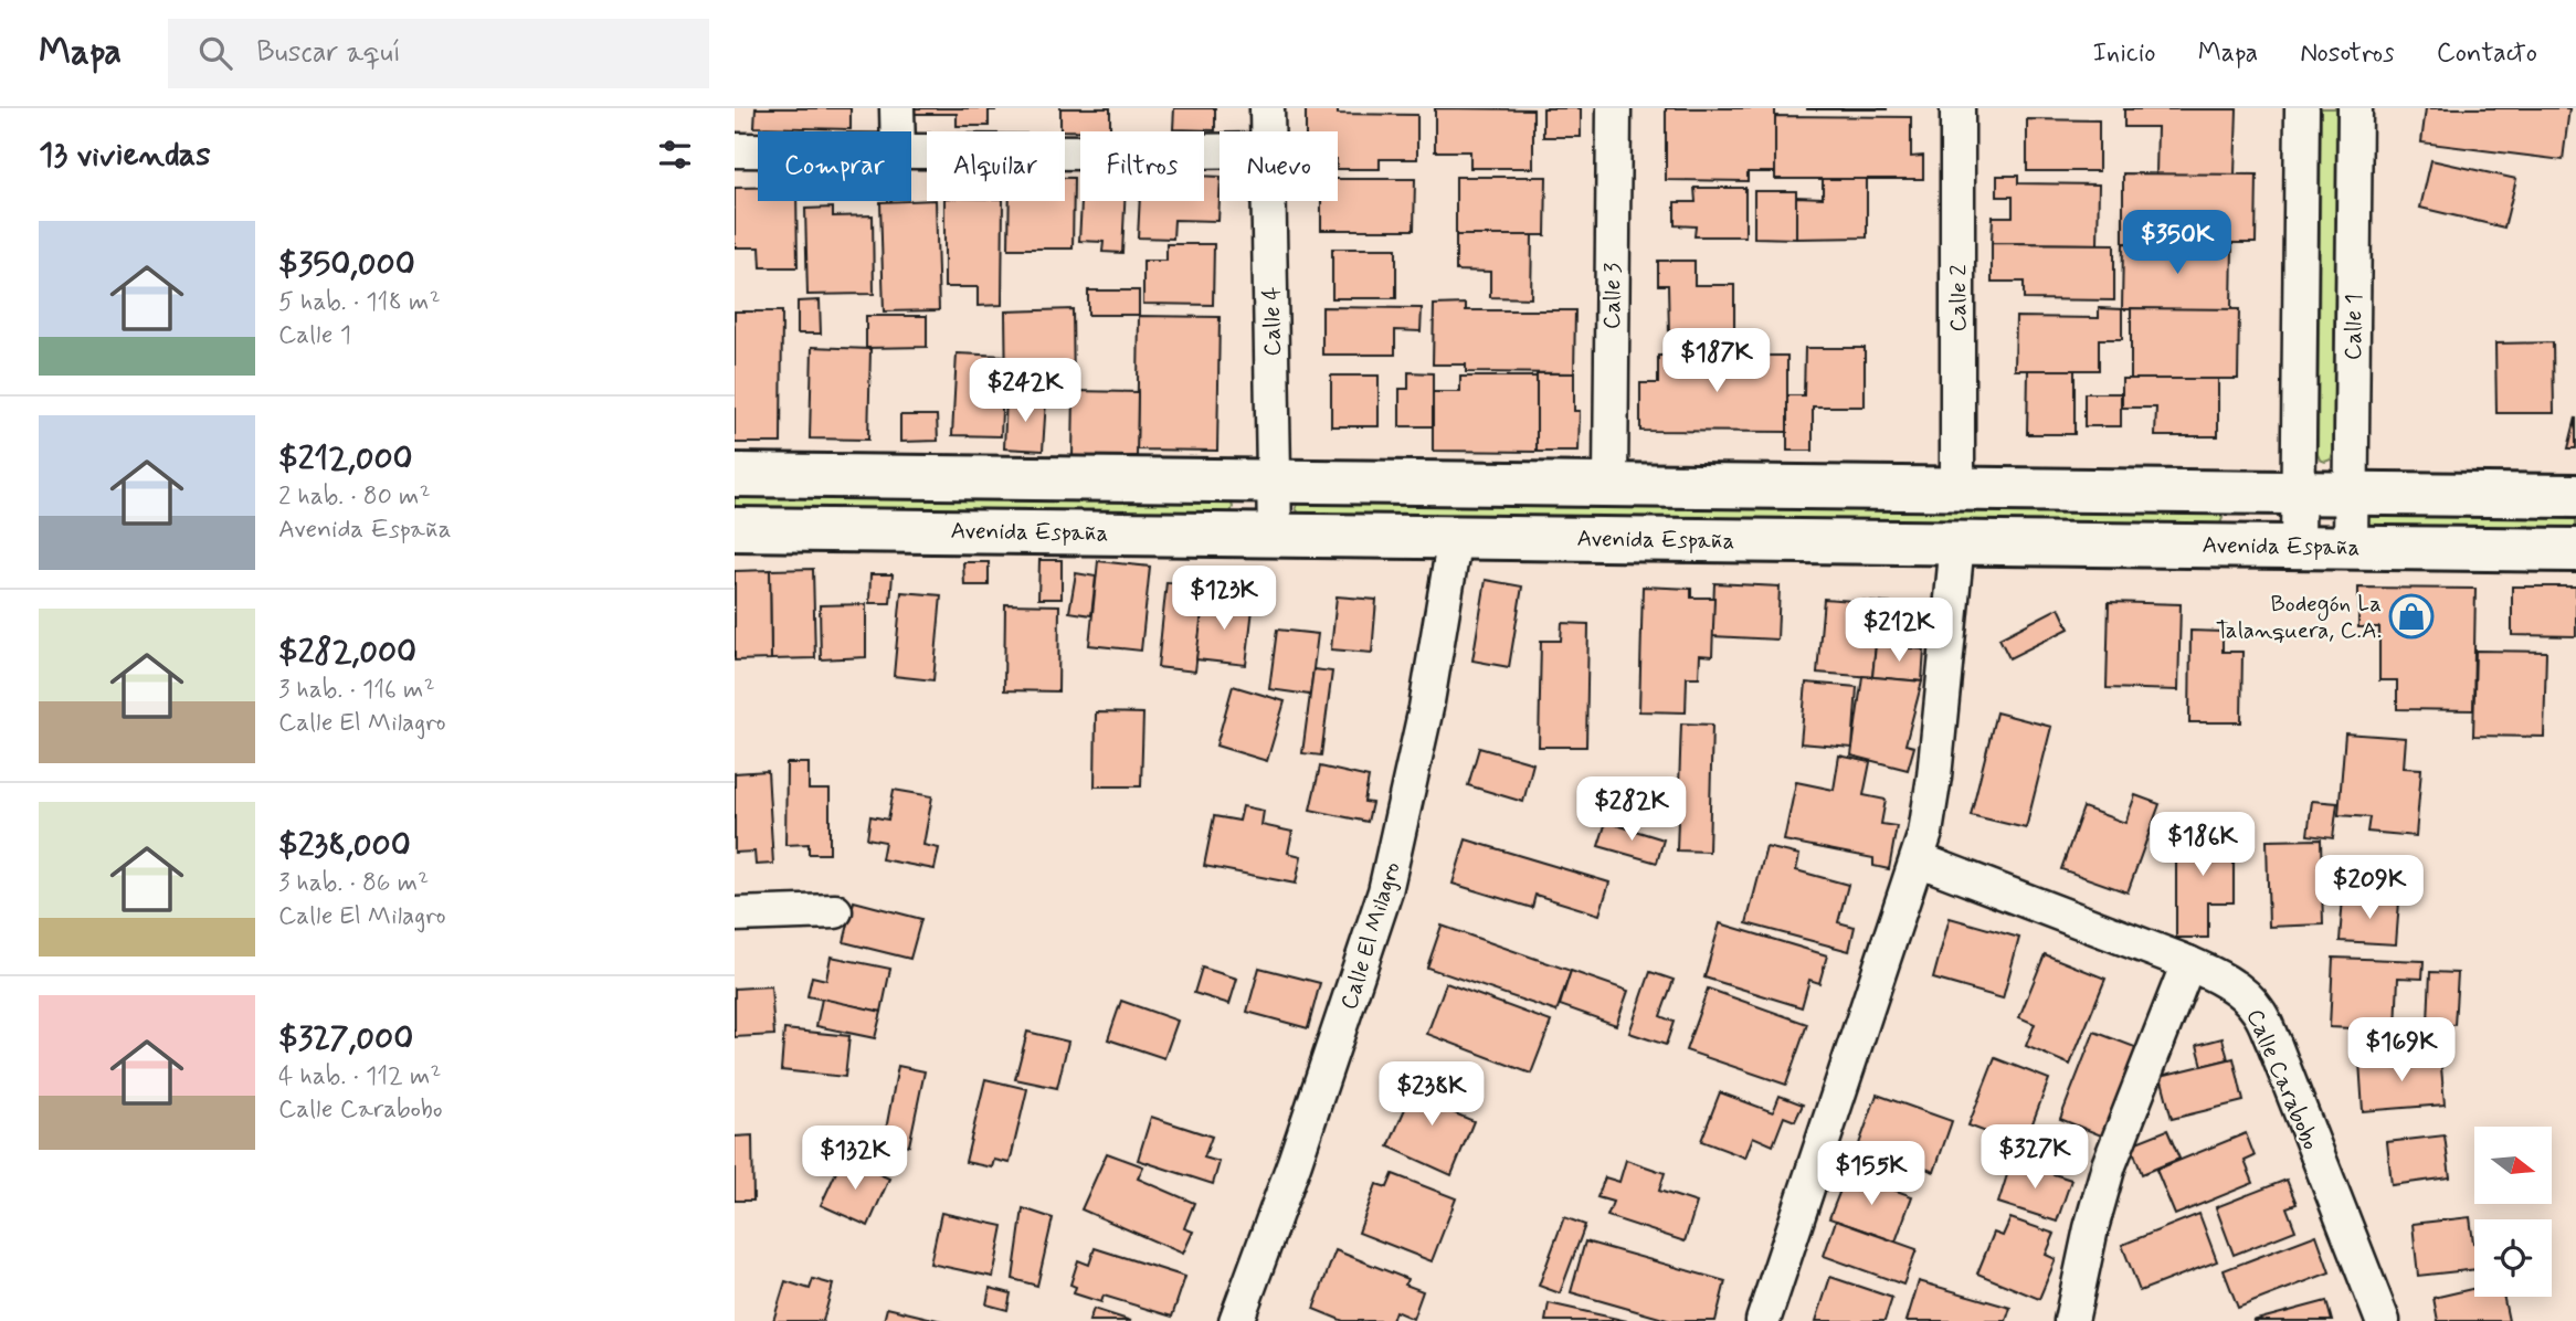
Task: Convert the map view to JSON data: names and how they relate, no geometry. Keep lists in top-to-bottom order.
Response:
{
  "streets": {
    "main road": ["Avenida España"],
    "street": [
      "Calle 3",
      "Calle 2",
      "Calle 4",
      "Calle 1",
      "Calle El Milagro",
      "Calle Carabobo"
    ]
  },
  "crossings": [
    ["Calle 4", "Avenida España"],
    ["Calle 1", "Avenida España"],
    ["Avenida España", "Calle El Milagro"]
  ],
  "places": {
    "shop": ["Bodegón La Talanquera, C.A."]
  },
  "north": "right",
  "page": {
    "header": "Mapa",
    "search": "Buscar aquí",
    "nav": [
      "Inicio",
      "Mapa",
      "Nosotros",
      "Contacto"
    ],
    "heading": "13 viviendas",
    "chip": [
      "Comprar",
      "Alquilar",
      "Filtros",
      "Nuevo"
    ],
    "list": [
      {
        "name": "$350,000",
        "note": "5 hab. · 118 m² · Calle 1"
      },
      {
        "name": "$212,000",
        "note": "2 hab. · 80 m² · Avenida España"
      },
      {
        "name": "$282,000",
        "note": "3 hab. · 116 m² · Calle El Milagro"
      },
      {
        "name": "$238,000",
        "note": "3 hab. · 86 m² · Calle El Milagro"
      },
      {
        "name": "$327,000",
        "note": "4 hab. · 112 m² · Calle Carabobo"
      }
    ],
    "price": [
      "$350K",
      "$187K",
      "$242K",
      "$123K",
      "$212K",
      "$282K",
      "$186K",
      "$209K",
      "$169K",
      "$238K",
      "$327K",
      "$132K",
      "$155K"
    ]
  }
}
